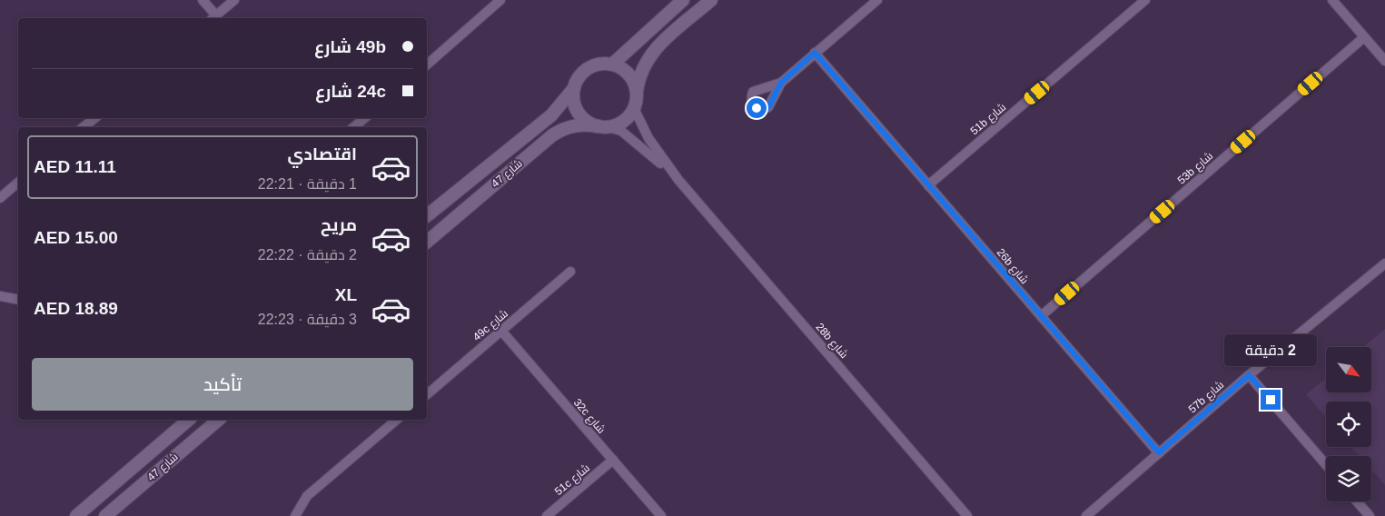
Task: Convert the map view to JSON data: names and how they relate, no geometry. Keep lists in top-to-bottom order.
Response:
{
  "streets": {
    "street": [
      "51b شارع",
      "53b شارع",
      "شارع 47",
      "26b شارع",
      "49c شارع",
      "28b شارع",
      "57b شارع",
      "32c شارع",
      "51c شارع"
    ]
  },
  "crossings": [
    ["51b شارع", "26b شارع"],
    ["53b شارع", "26b شارع"],
    ["شارع 47", "28b شارع"],
    ["26b شارع", "57b شارع"],
    ["49c شارع", "32c شارع"],
    ["32c شارع", "51c شارع"]
  ],
  "north": "bottom right",
  "page": {
    "banner": ["49b شارع", "24c شارع"],
    "list": [
      {
        "name": "اقتصادي",
        "note": "1 دقيقة · 22:21",
        "value": "AED 11.11"
      },
      {
        "name": "مريح",
        "note": "2 دقيقة · 22:22",
        "value": "AED 15.00"
      },
      {
        "name": "XL",
        "note": "3 دقيقة · 22:23",
        "value": "AED 18.89"
      }
    ],
    "bubble": "2 دقيقة",
    "buttons": "تأكيد"
  }
}
